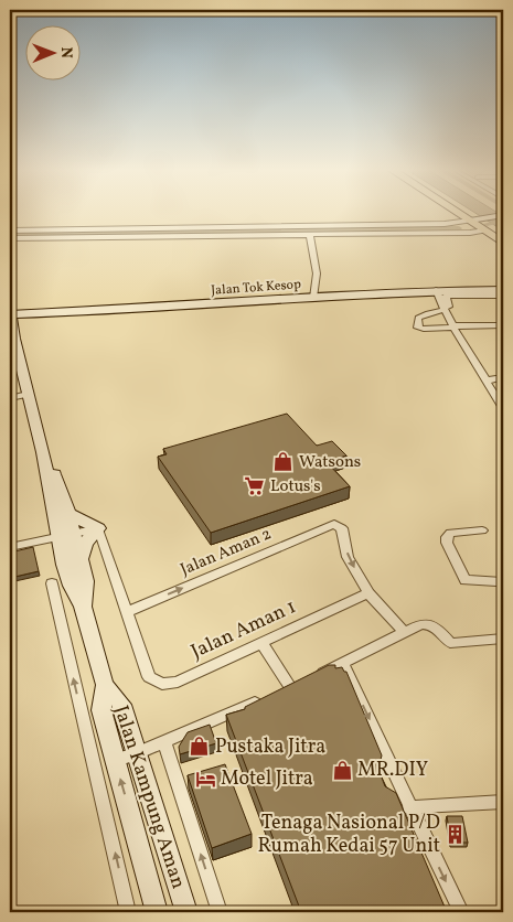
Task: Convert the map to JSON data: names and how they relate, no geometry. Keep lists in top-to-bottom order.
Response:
{
  "streets": {
    "street": [
      "Jalan Tok Kesop",
      "Jalan Aman 2",
      "Jalan Aman 1",
      "Jalan Kampung Aman"
    ]
  },
  "crossings": [
    ["Jalan Tok Kesop", "Jalan Kampung Aman"],
    ["Jalan Aman 2", "Jalan Aman 1"]
  ],
  "places": {
    "shop": ["Watsons", "Pustaka Jitra", "MR.DIY"],
    "supermarket": ["Lotus's"],
    "hotel": ["Motel Jitra"],
    "building": ["Tenaga Nasional P/D Rumah Kedai 57 Unit"]
  },
  "north": "right"
}
